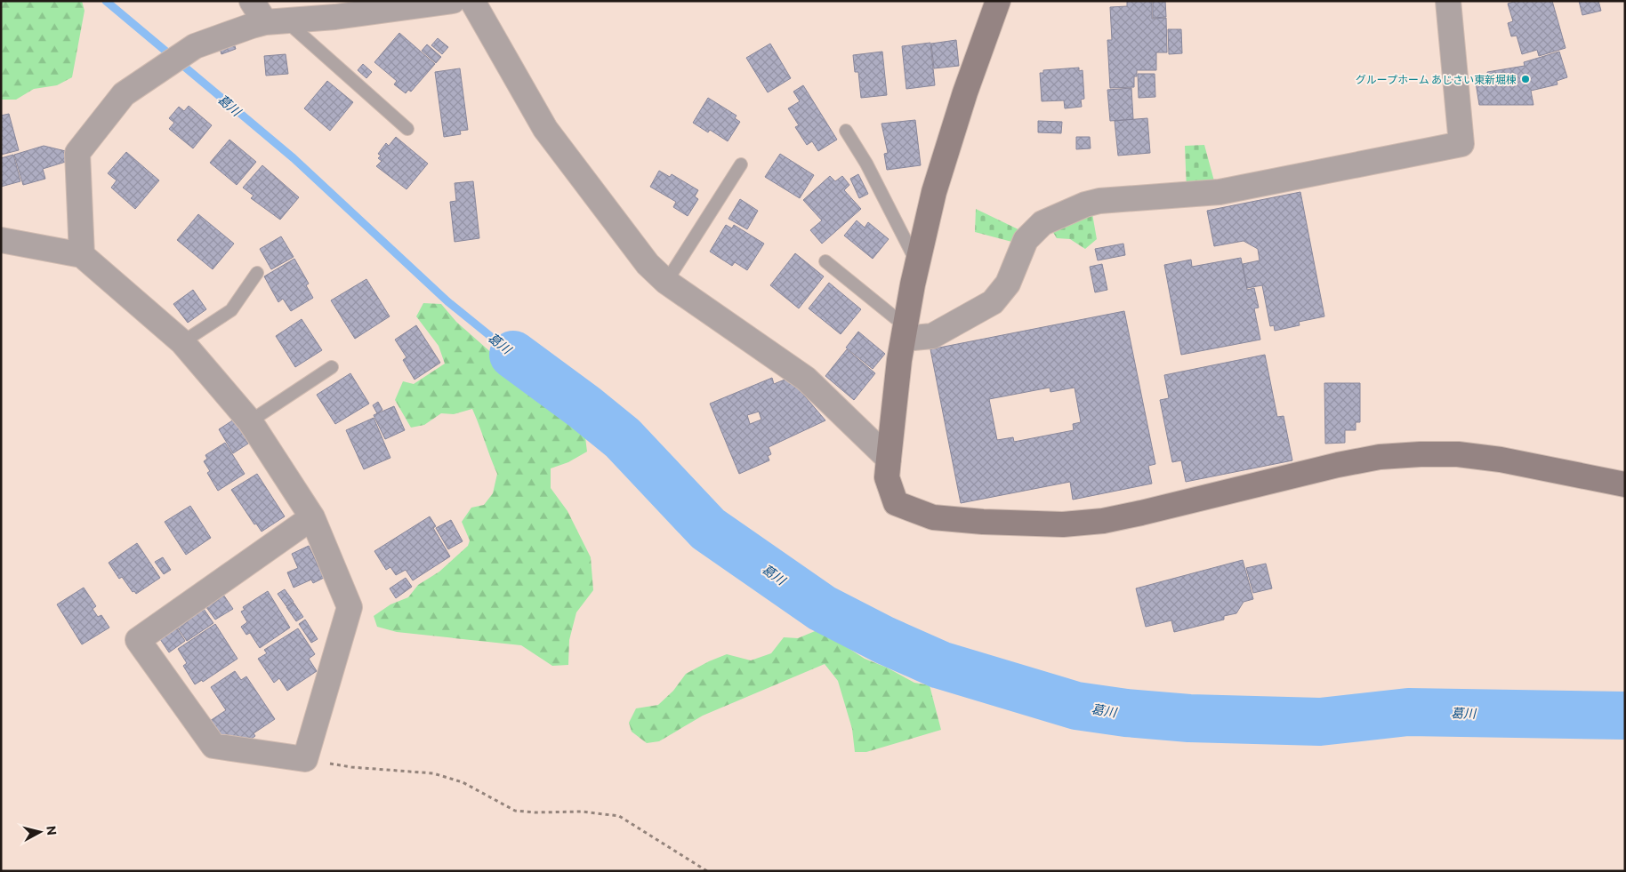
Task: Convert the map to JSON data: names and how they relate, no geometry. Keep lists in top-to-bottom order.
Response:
{
  "water": ["葛川"],
  "places": ["グループホーム あじさい東新堀棟"],
  "north": "right"
}
